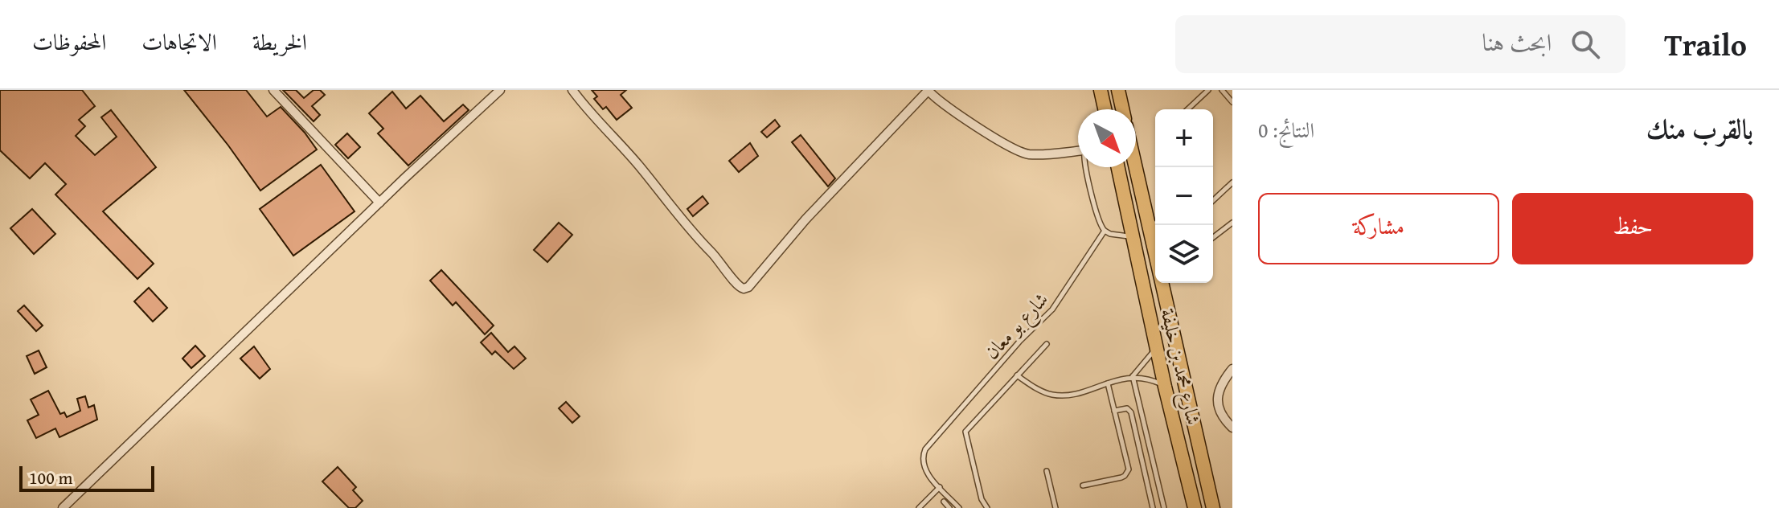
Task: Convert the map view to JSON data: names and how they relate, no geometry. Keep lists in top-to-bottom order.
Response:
{
  "streets": {
    "highway": ["شارع محمد بن خليفة"],
    "lane": ["شارع بو معان"]
  },
  "scale_bar": "100 m",
  "north": "bottom right",
  "page": {
    "header": "Trailo",
    "search": "ابحث هنا",
    "nav": ["الخريطة", "الاتجاهات", "المحفوظات"],
    "heading": ["بالقرب منك", "النتائج: 0"],
    "map_buttons": ["+", "−"],
    "buttons": ["حفظ", "مشاركة"],
    "scale": "100 m"
  }
}
